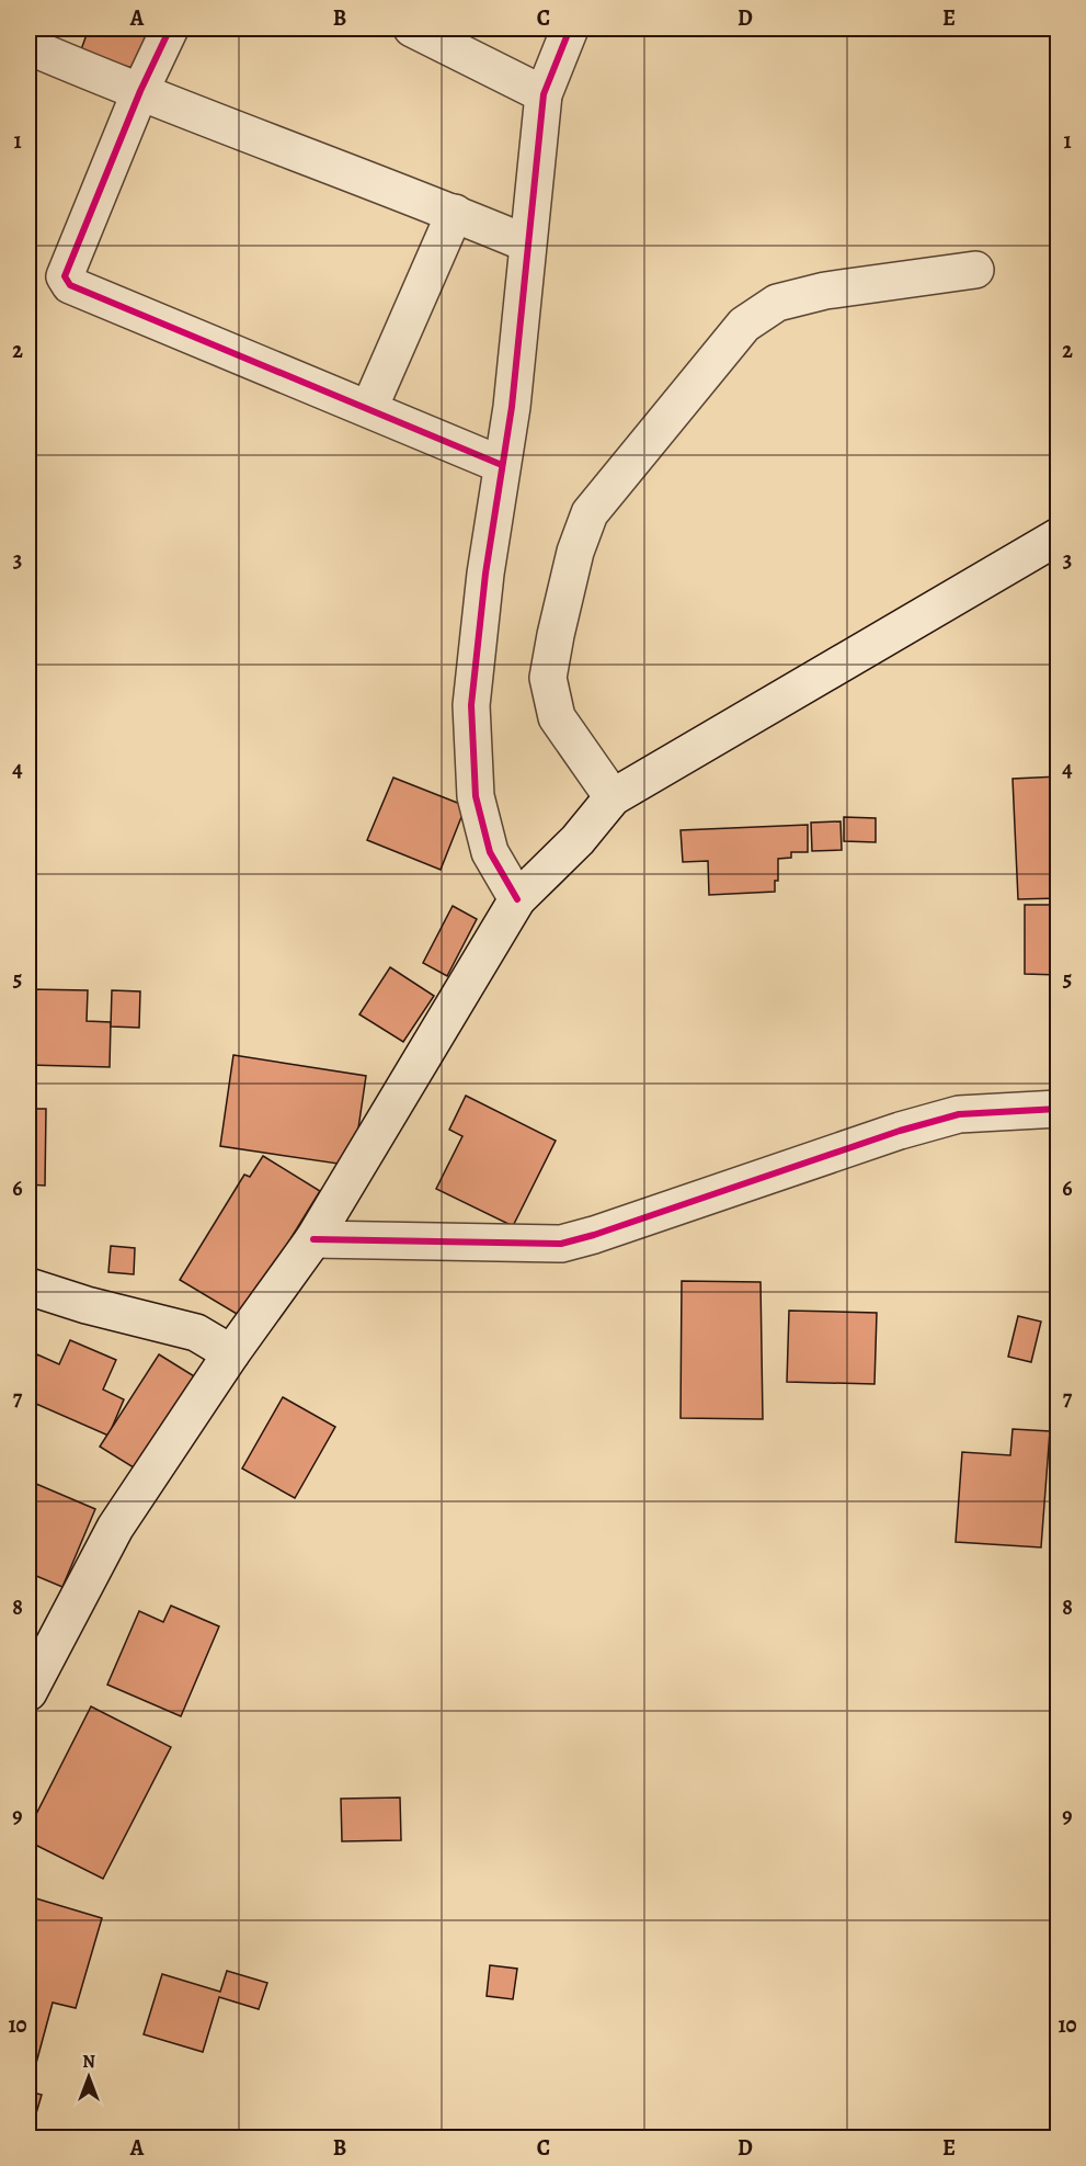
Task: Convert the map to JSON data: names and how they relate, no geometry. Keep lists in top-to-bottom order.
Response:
{
  "north": "top",
  "grid": {
    "columns": [
      "A",
      "B",
      "C",
      "D",
      "E"
    ],
    "rows": [
      "1",
      "2",
      "3",
      "4",
      "5",
      "6",
      "7",
      "8",
      "9",
      "10"
    ]
  }
}
